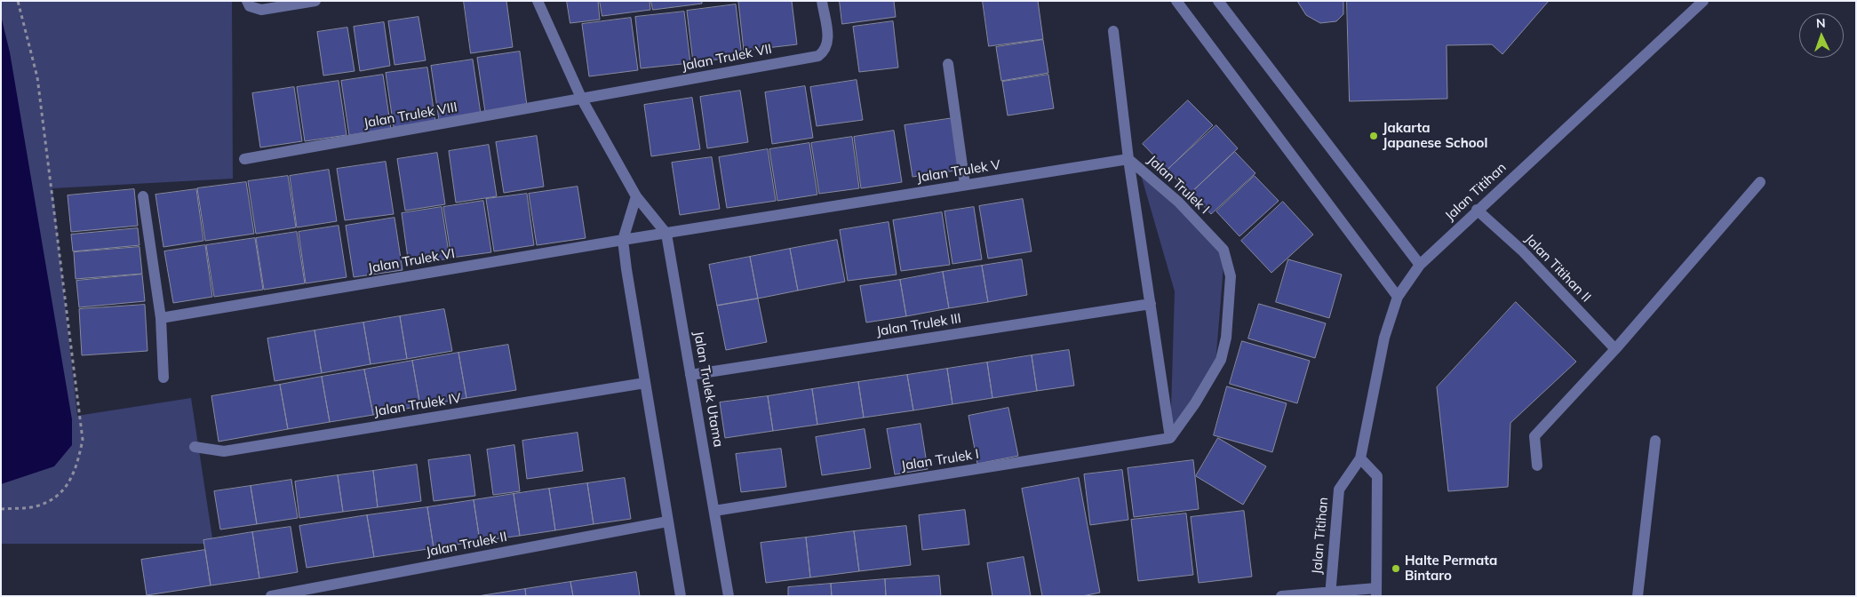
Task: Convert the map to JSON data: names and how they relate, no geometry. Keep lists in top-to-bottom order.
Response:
{
  "streets": {
    "street": [
      "Jalan Trulek VII",
      "Jalan Trulek VIII",
      "Jalan Trulek V",
      "Jalan Trulek I",
      "Jalan Titihan",
      "Jalan Trulek VI",
      "Jalan Titihan II",
      "Jalan Trulek III",
      "Jalan Trulek Utama",
      "Jalan Trulek IV",
      "Jalan Trulek II"
    ]
  },
  "crossings": [
    ["Jalan Trulek VII", "Jalan Trulek VIII"],
    ["Jalan Trulek VII", "Jalan Trulek Utama"],
    ["Jalan Trulek VIII", "Jalan Trulek Utama"],
    ["Jalan Trulek V", "Jalan Trulek I"],
    ["Jalan Trulek V", "Jalan Trulek VI"],
    ["Jalan Trulek V", "Jalan Trulek Utama"],
    ["Jalan Trulek I", "Jalan Trulek III"],
    ["Jalan Trulek I", "Jalan Trulek Utama"],
    ["Jalan Titihan", "Jalan Titihan II"],
    ["Jalan Trulek VI", "Jalan Trulek Utama"],
    ["Jalan Trulek III", "Jalan Trulek Utama"]
  ],
  "places": ["Jakarta Japanese School", "Halte Permata Bintaro"],
  "north": "top"
}
